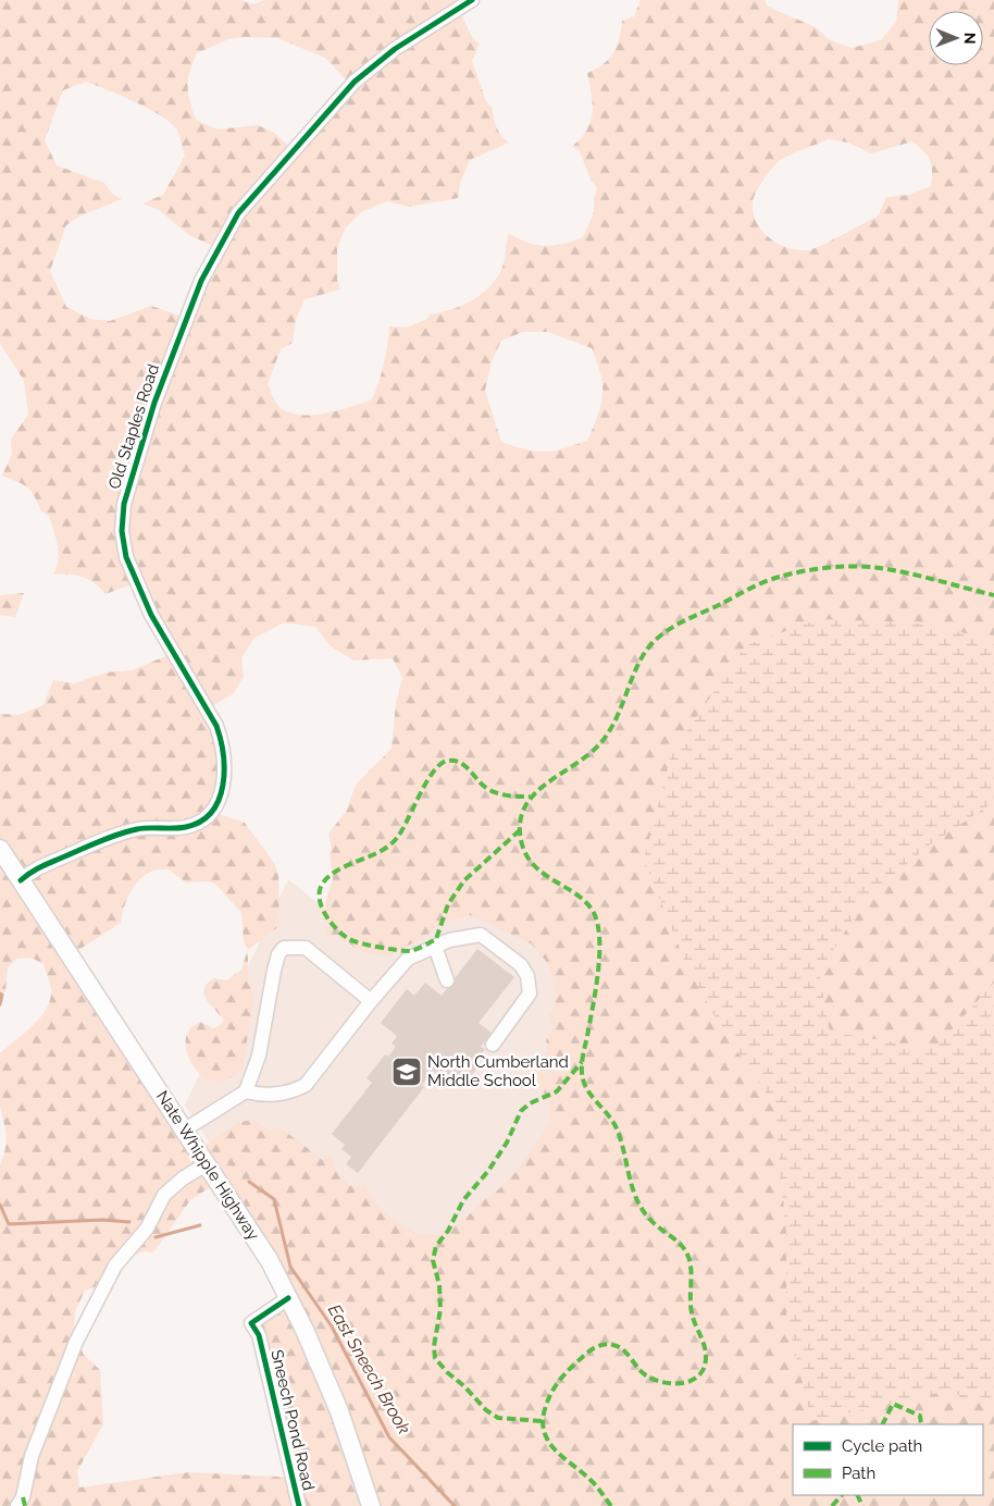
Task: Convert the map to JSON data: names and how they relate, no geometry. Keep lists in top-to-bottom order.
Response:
{
  "streets": {
    "main road": ["Nate Whipple Highway"],
    "street": ["Old Staples Road", "Sneech Pond Road"]
  },
  "crossings": [
    ["Old Staples Road", "Nate Whipple Highway"],
    ["Nate Whipple Highway", "Sneech Pond Road"]
  ],
  "water": ["East Sneech Brook"],
  "places": {
    "school or university": ["North Cumberland Middle School"]
  },
  "legend": ["Cycle path", "Path"],
  "north": "right"
}
